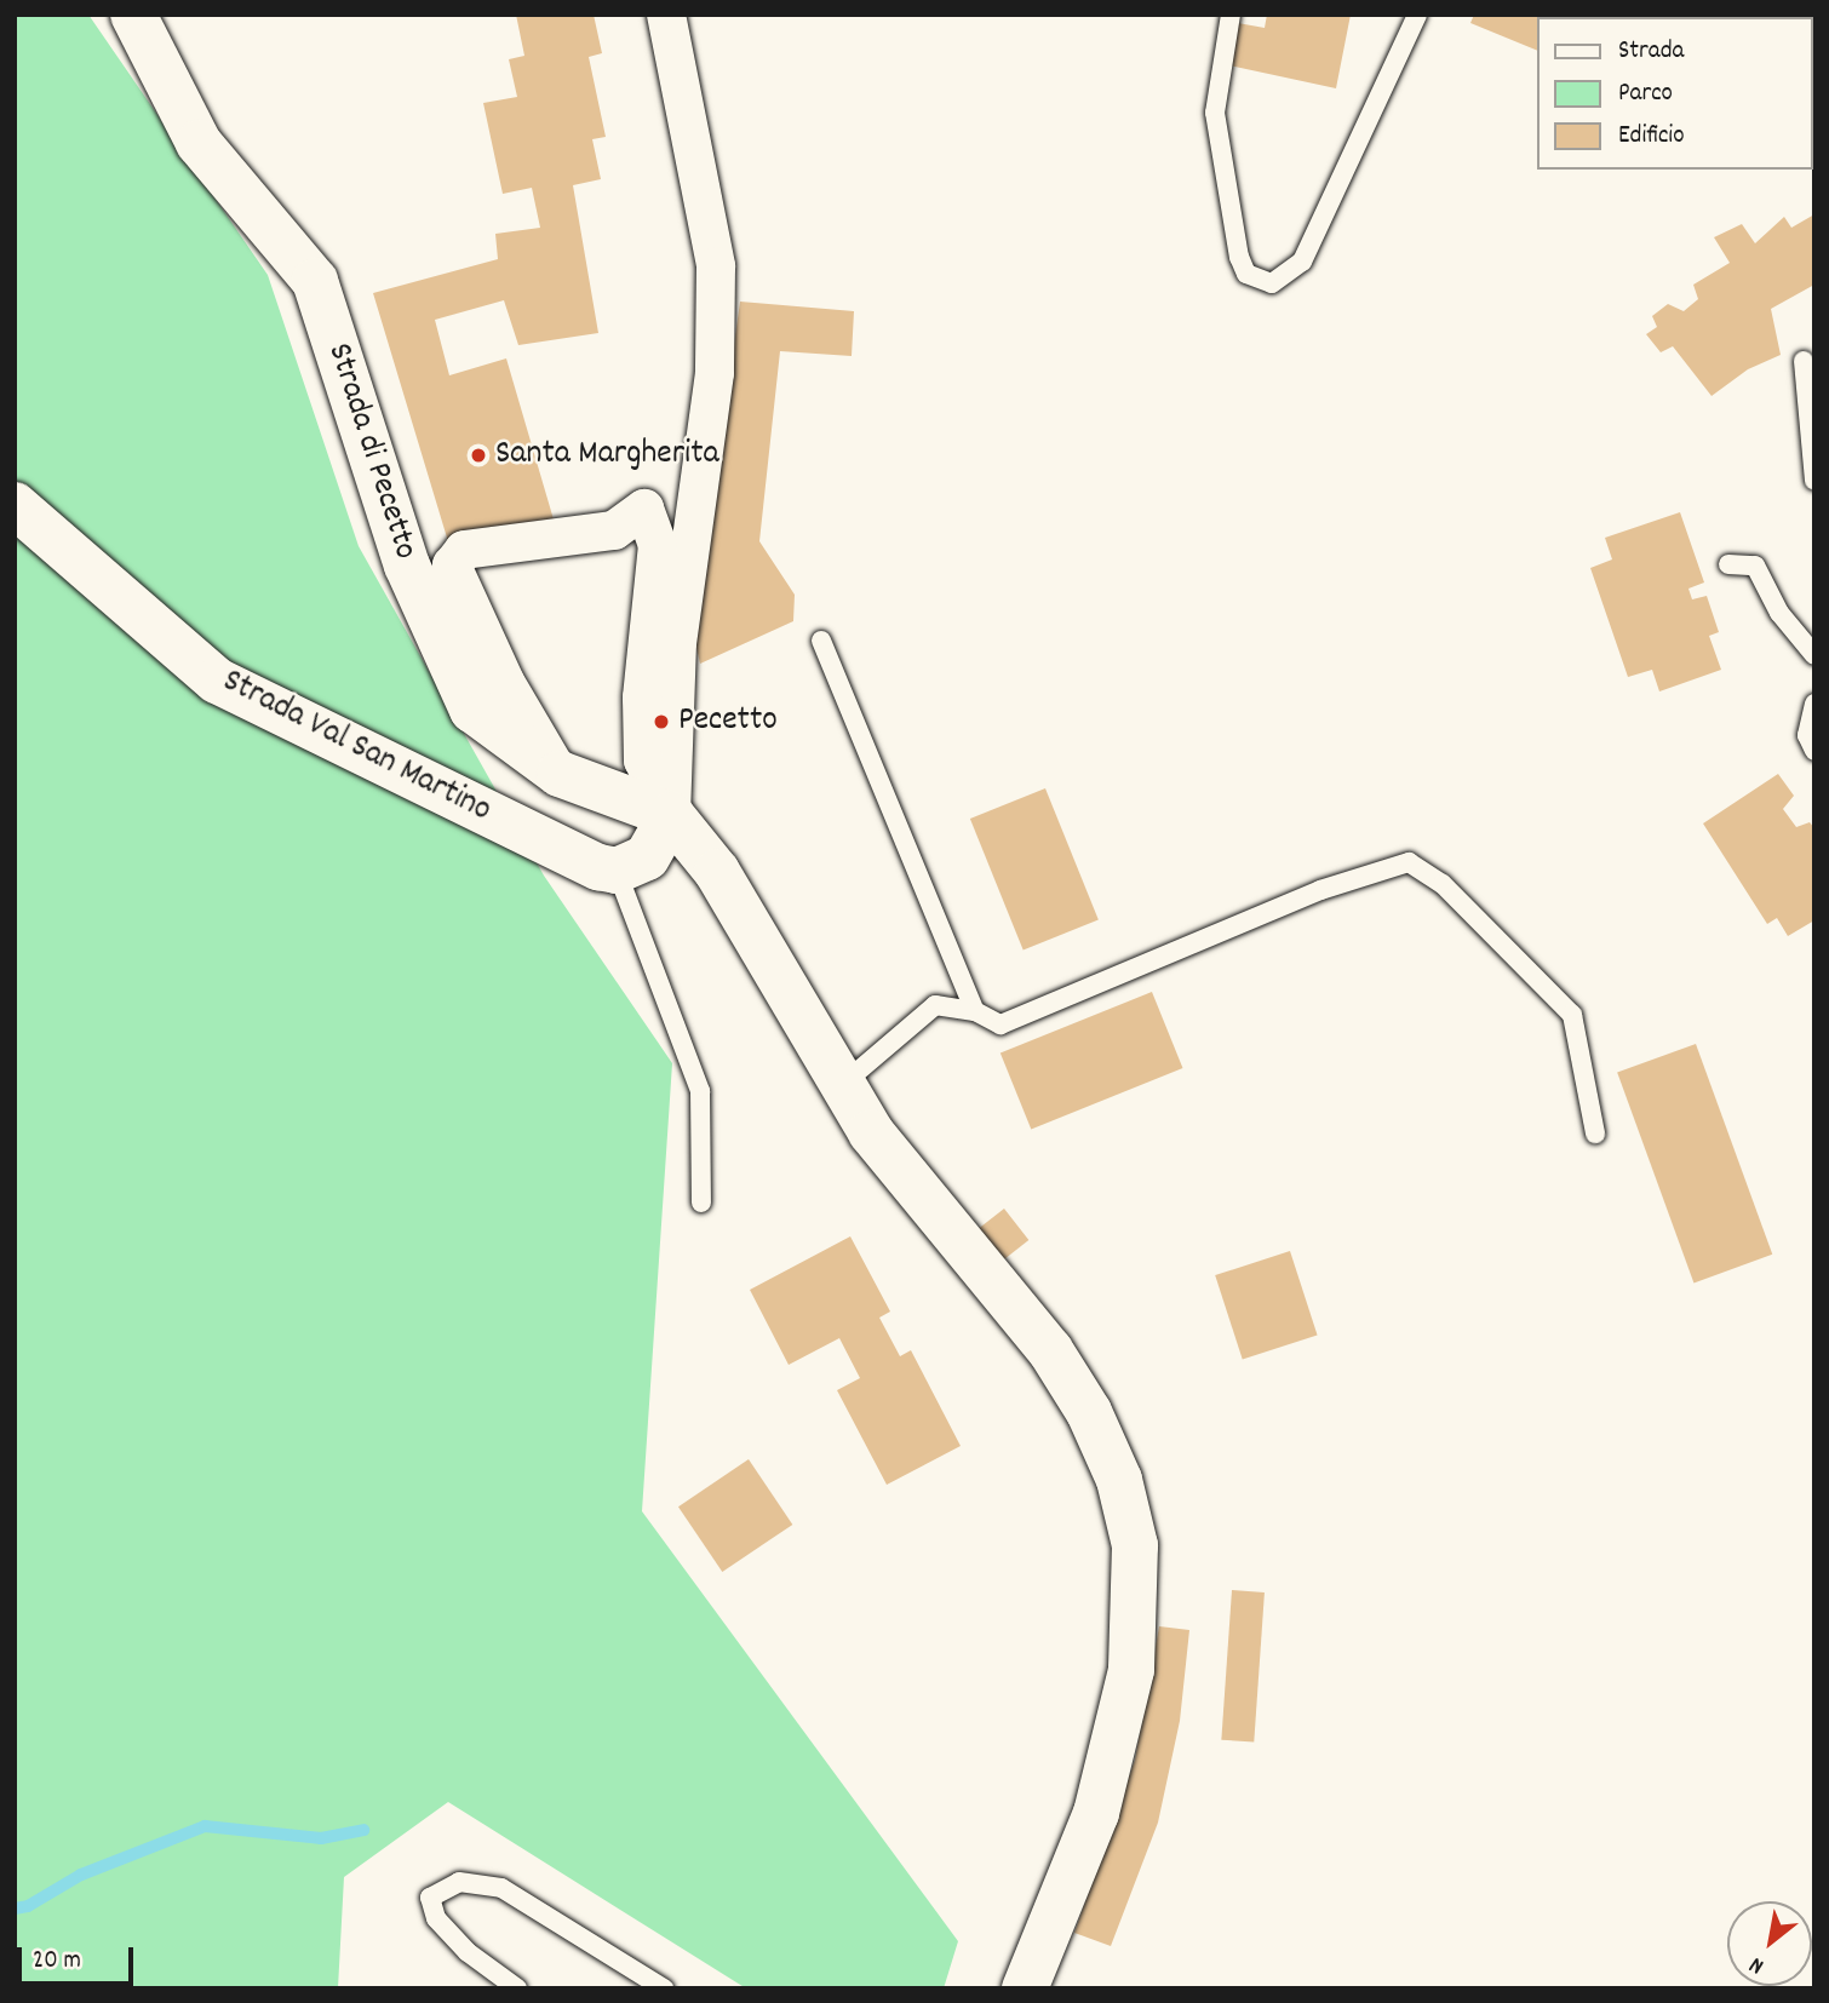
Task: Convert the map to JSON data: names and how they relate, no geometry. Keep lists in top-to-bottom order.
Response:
{
  "streets": {
    "street": ["Strada di Pecetto", "Strada Val San Martino"]
  },
  "places": ["Santa Margherita", "Pecetto"],
  "legend": ["Strada", "Parco", "Edificio"],
  "scale_bar": "20 m",
  "north": "bottom left"
}
